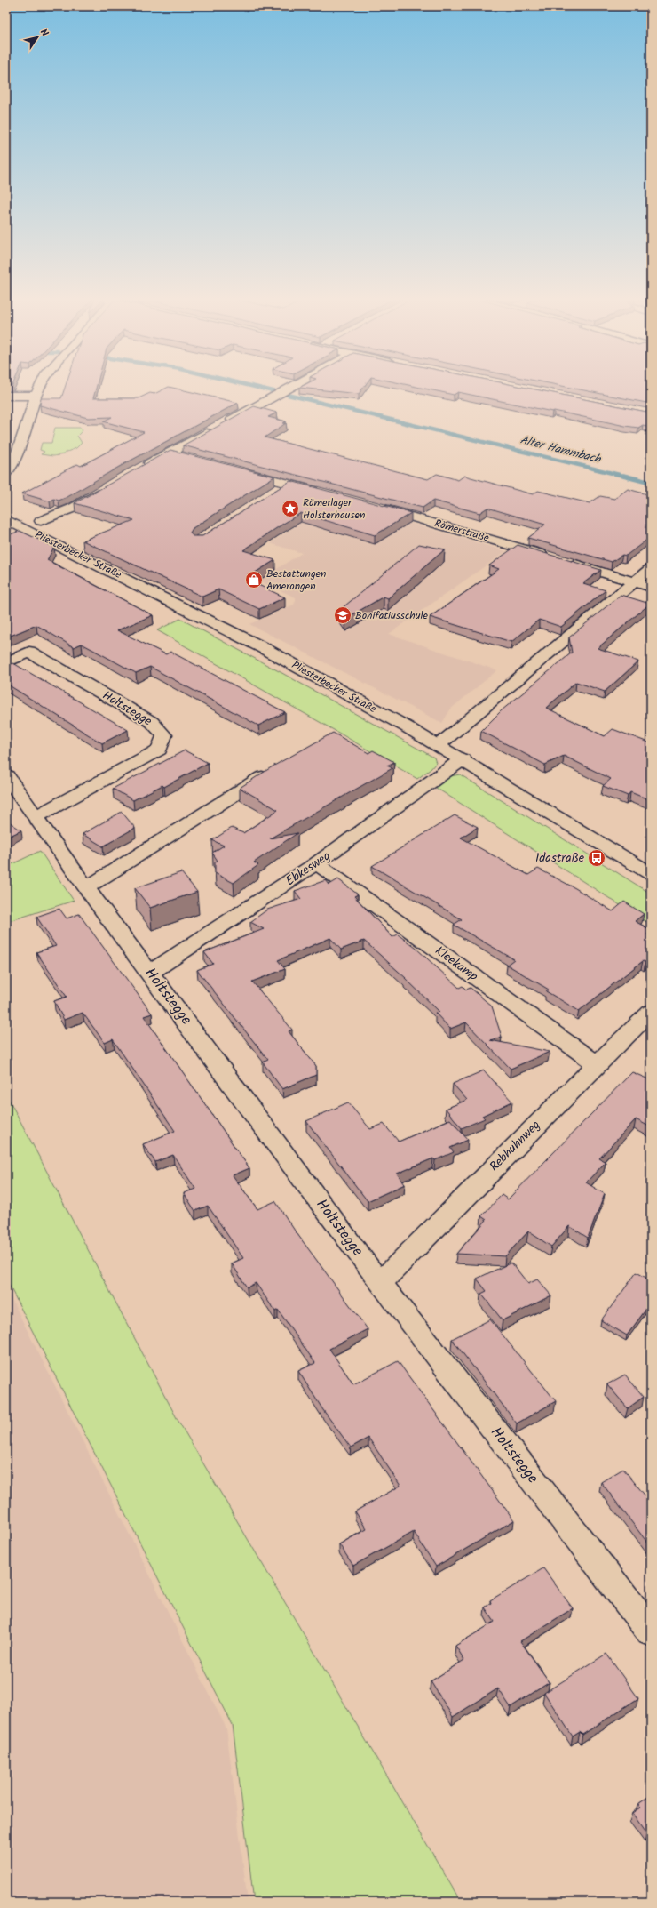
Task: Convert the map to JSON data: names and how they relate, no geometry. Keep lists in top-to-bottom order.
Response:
{
  "streets": {
    "street": [
      "Römerstraße",
      "Pliesterbecker Straße",
      "Holtstegge",
      "Ebkesweg",
      "Kleekamp",
      "Rebhuhnweg"
    ]
  },
  "crossings": [
    ["Pliesterbecker Straße", "Ebkesweg"],
    ["Holtstegge", "Ebkesweg"],
    ["Holtstegge", "Rebhuhnweg"],
    ["Ebkesweg", "Kleekamp"],
    ["Kleekamp", "Rebhuhnweg"]
  ],
  "water": ["Alter Hammbach"],
  "places": {
    "place": ["Römerlager Holsterhausen"],
    "shop": ["Bestattungen Amerongen"],
    "school or university": ["Bonifatiusschule"],
    "bus stop": ["Idastraße"]
  },
  "north": "top right"
}
